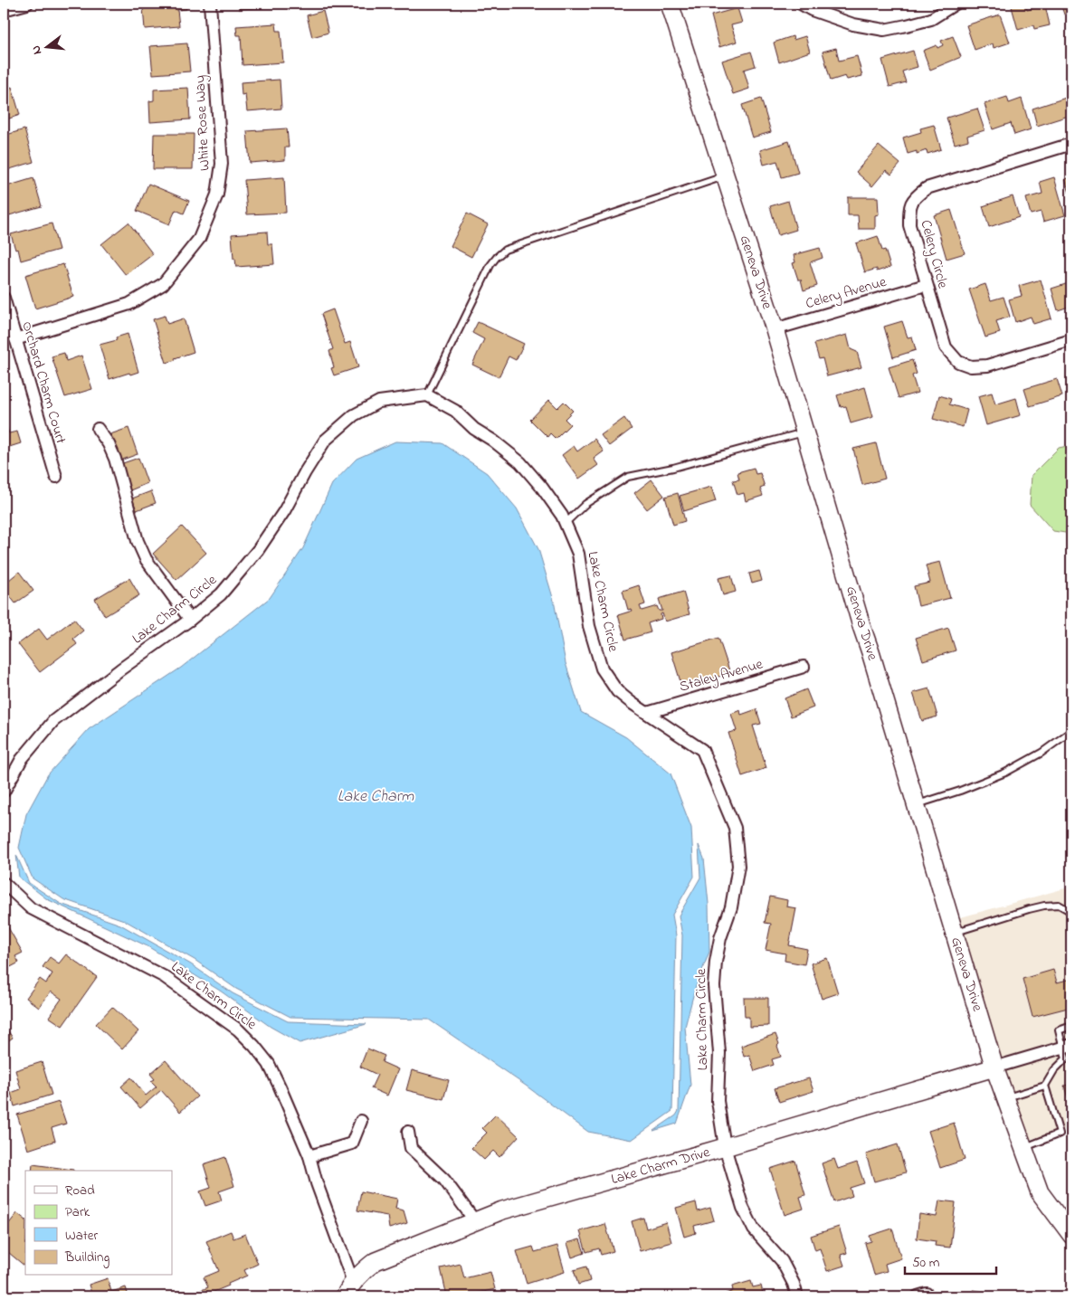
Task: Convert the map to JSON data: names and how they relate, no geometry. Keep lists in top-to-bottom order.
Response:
{
  "streets": {
    "main road": ["Geneva Drive", "Lake Charm Drive"],
    "street": [
      "White Rose Way",
      "Celery Circle",
      "Celery Avenue",
      "Orchard Charm Court",
      "Lake Charm Circle",
      "Staley Avenue"
    ]
  },
  "crossings": [
    ["White Rose Way", "Orchard Charm Court"],
    ["Celery Circle", "Celery Avenue"],
    ["Geneva Drive", "Celery Avenue"],
    ["Geneva Drive", "Lake Charm Drive"],
    ["Lake Charm Circle", "Staley Avenue"],
    ["Lake Charm Circle", "Lake Charm Drive"]
  ],
  "water": ["Lake Charm"],
  "legend": [
    "Road",
    "Park",
    "Water",
    "Building"
  ],
  "scale_bar": "50 m",
  "north": "left"
}
